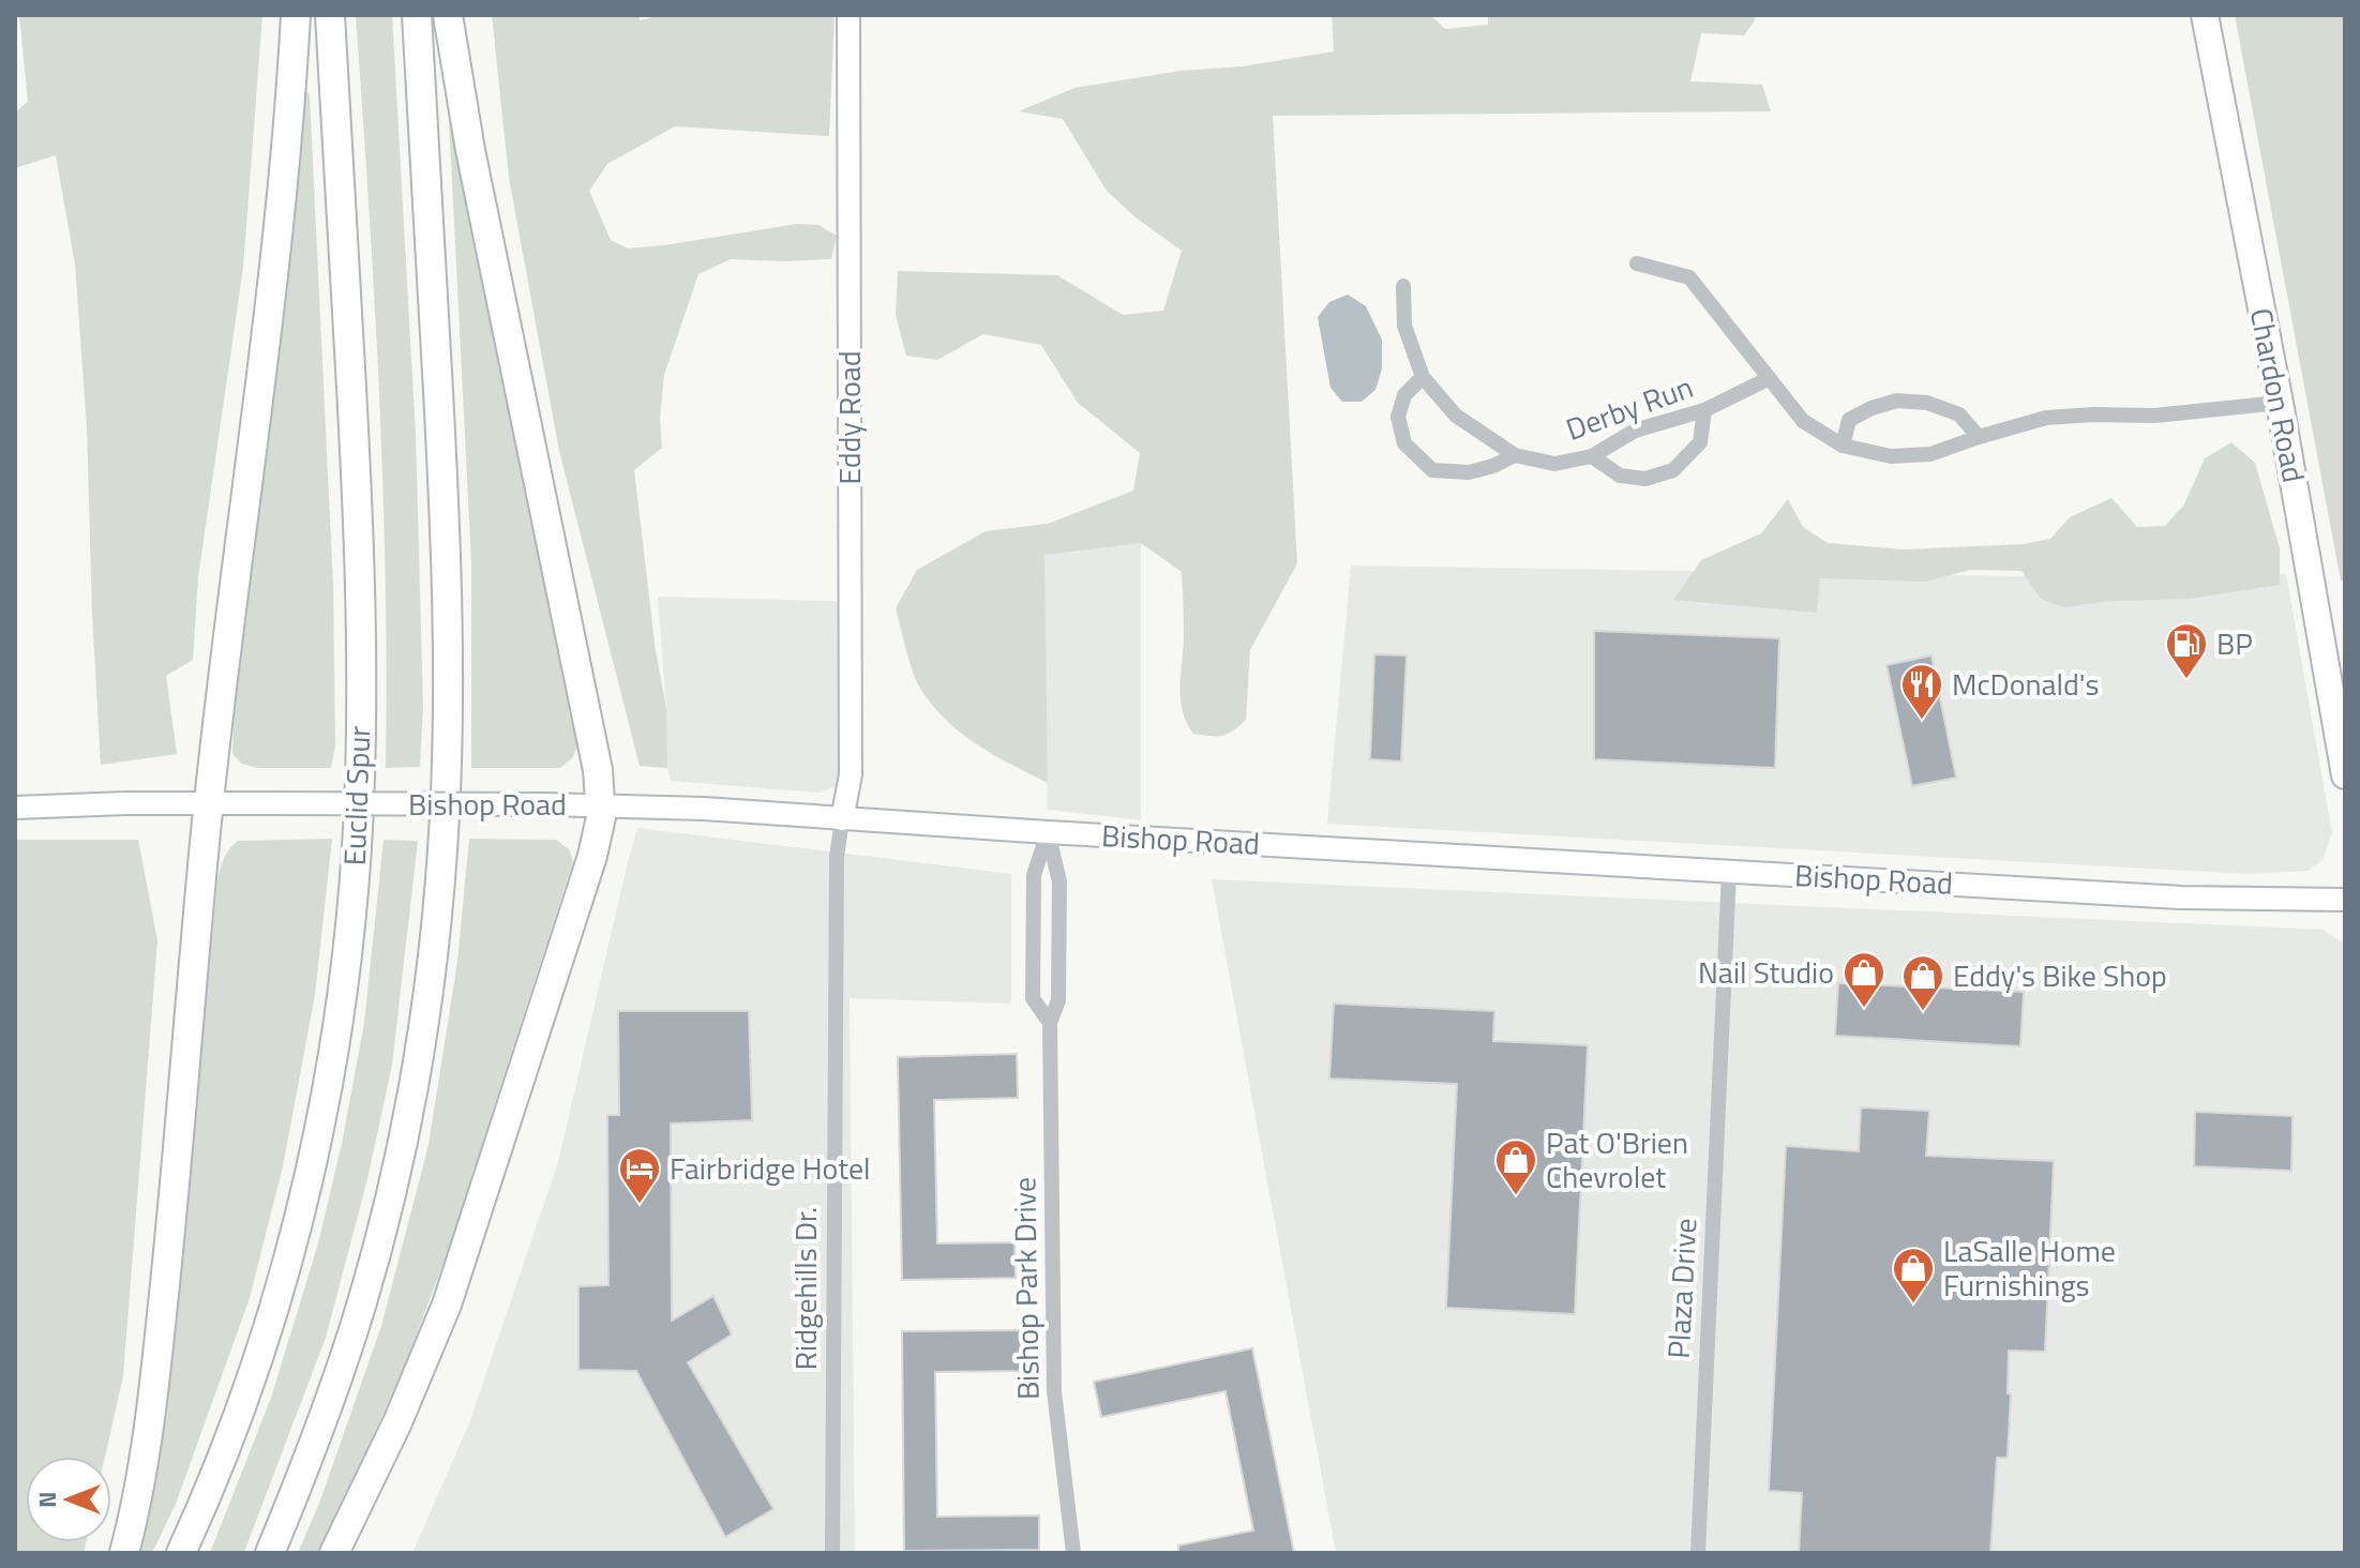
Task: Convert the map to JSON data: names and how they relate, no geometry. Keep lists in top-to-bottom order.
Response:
{
  "streets": {
    "highway": ["Euclid Spur"],
    "main road": ["Chardon Road", "Eddy Road", "Bishop Road"],
    "street": [
      "Derby Run",
      "Ridgehills Dr.",
      "Bishop Park Drive",
      "Plaza Drive"
    ]
  },
  "crossings": [
    ["Eddy Road", "Bishop Road"],
    ["Eddy Road", "Ridgehills Dr."],
    ["Bishop Road", "Ridgehills Dr."],
    ["Bishop Road", "Bishop Park Drive"],
    ["Bishop Road", "Plaza Drive"]
  ],
  "places": {
    "fuel station": ["BP"],
    "restaurant": ["McDonald's"],
    "shop": [
      "Nail Studio",
      "Eddy's Bike Shop",
      "Pat O'Brien Chevrolet",
      "LaSalle Home Furnishings"
    ],
    "hotel": ["Fairbridge Hotel"]
  },
  "north": "left"
}
